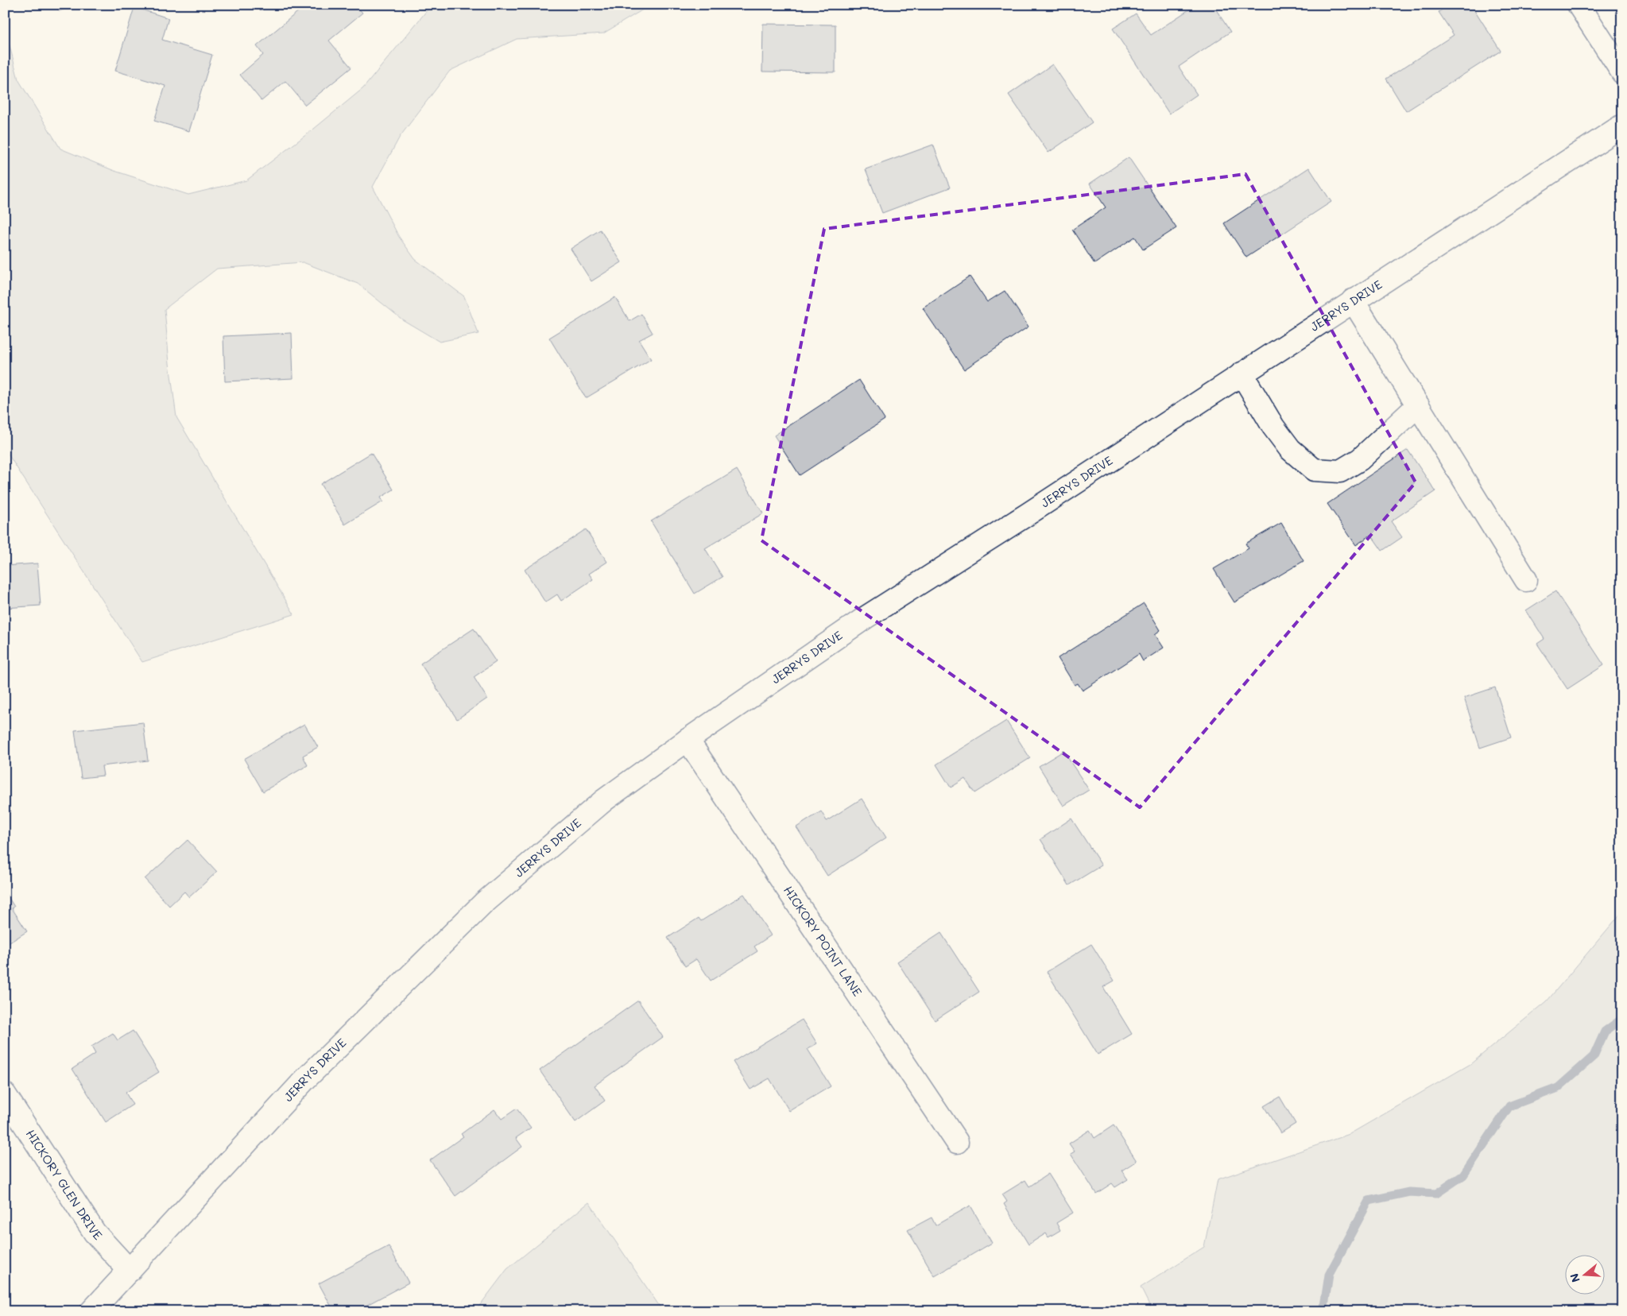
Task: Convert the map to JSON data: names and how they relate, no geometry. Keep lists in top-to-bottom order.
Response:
{
  "streets": {
    "street": ["JERRYS DRIVE", "HICKORY POINT LANE", "HICKORY GLEN DRIVE"]
  },
  "crossings": [
    ["JERRYS DRIVE", "HICKORY POINT LANE"],
    ["JERRYS DRIVE", "HICKORY GLEN DRIVE"]
  ],
  "north": "left"
}
